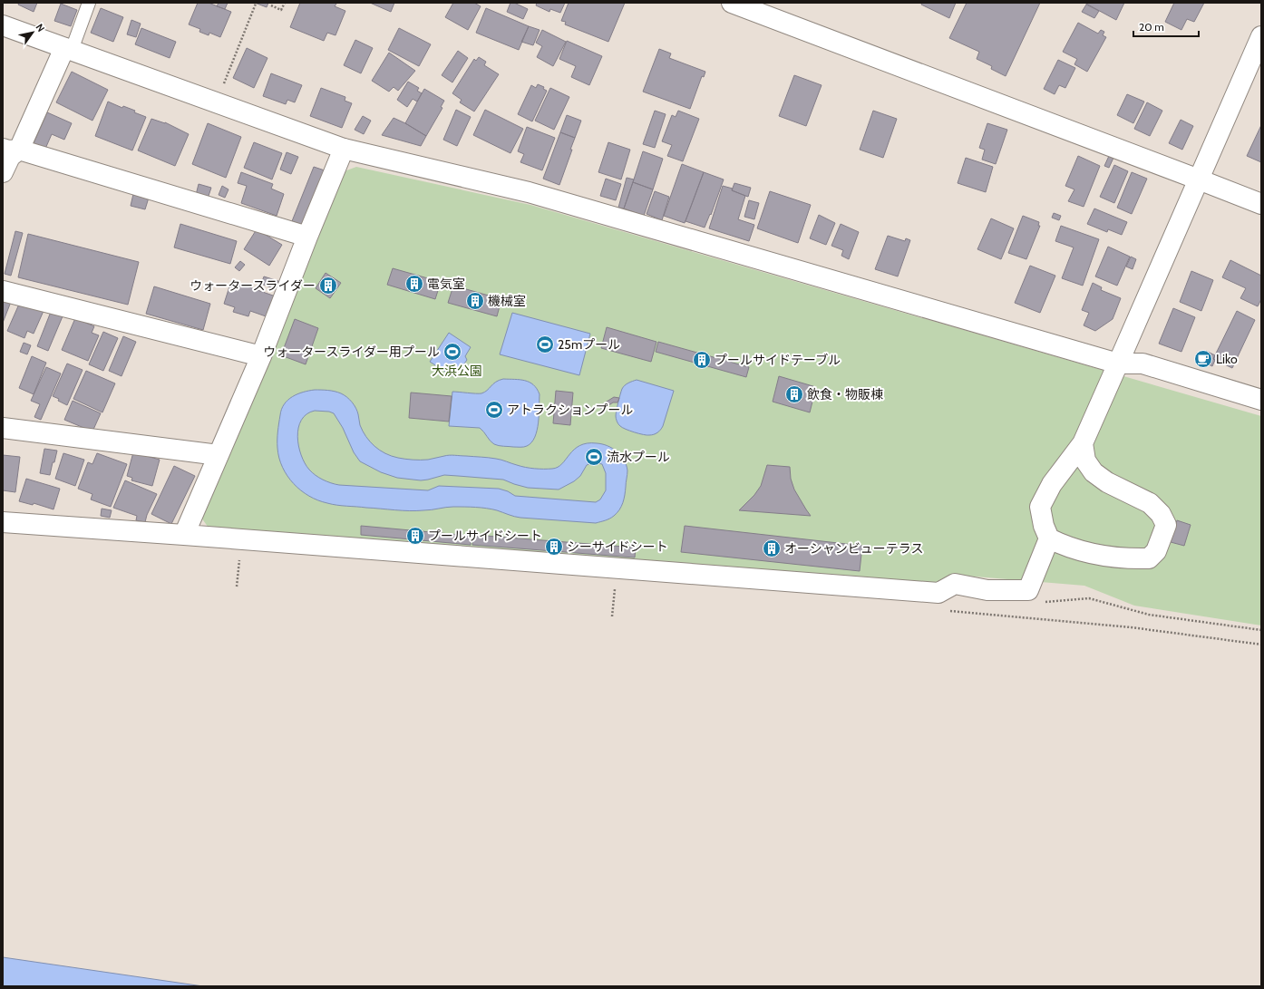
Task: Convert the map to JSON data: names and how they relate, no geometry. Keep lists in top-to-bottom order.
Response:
{
  "parks": ["大浜公園"],
  "places": {
    "building": [
      "電気室",
      "ウォータースライダー",
      "機械室",
      "プールサイドテーブル",
      "飲食・物販棟",
      "プールサイドシート",
      "シーサイドシート",
      "オーシャンビューテラス"
    ],
    "sports": [
      "25mプール",
      "ウォータースライダー用プール",
      "アトラクションプール",
      "流水プール"
    ],
    "cafe": ["Liko"]
  },
  "scale_bar": "20 m",
  "north": "top right"
}
